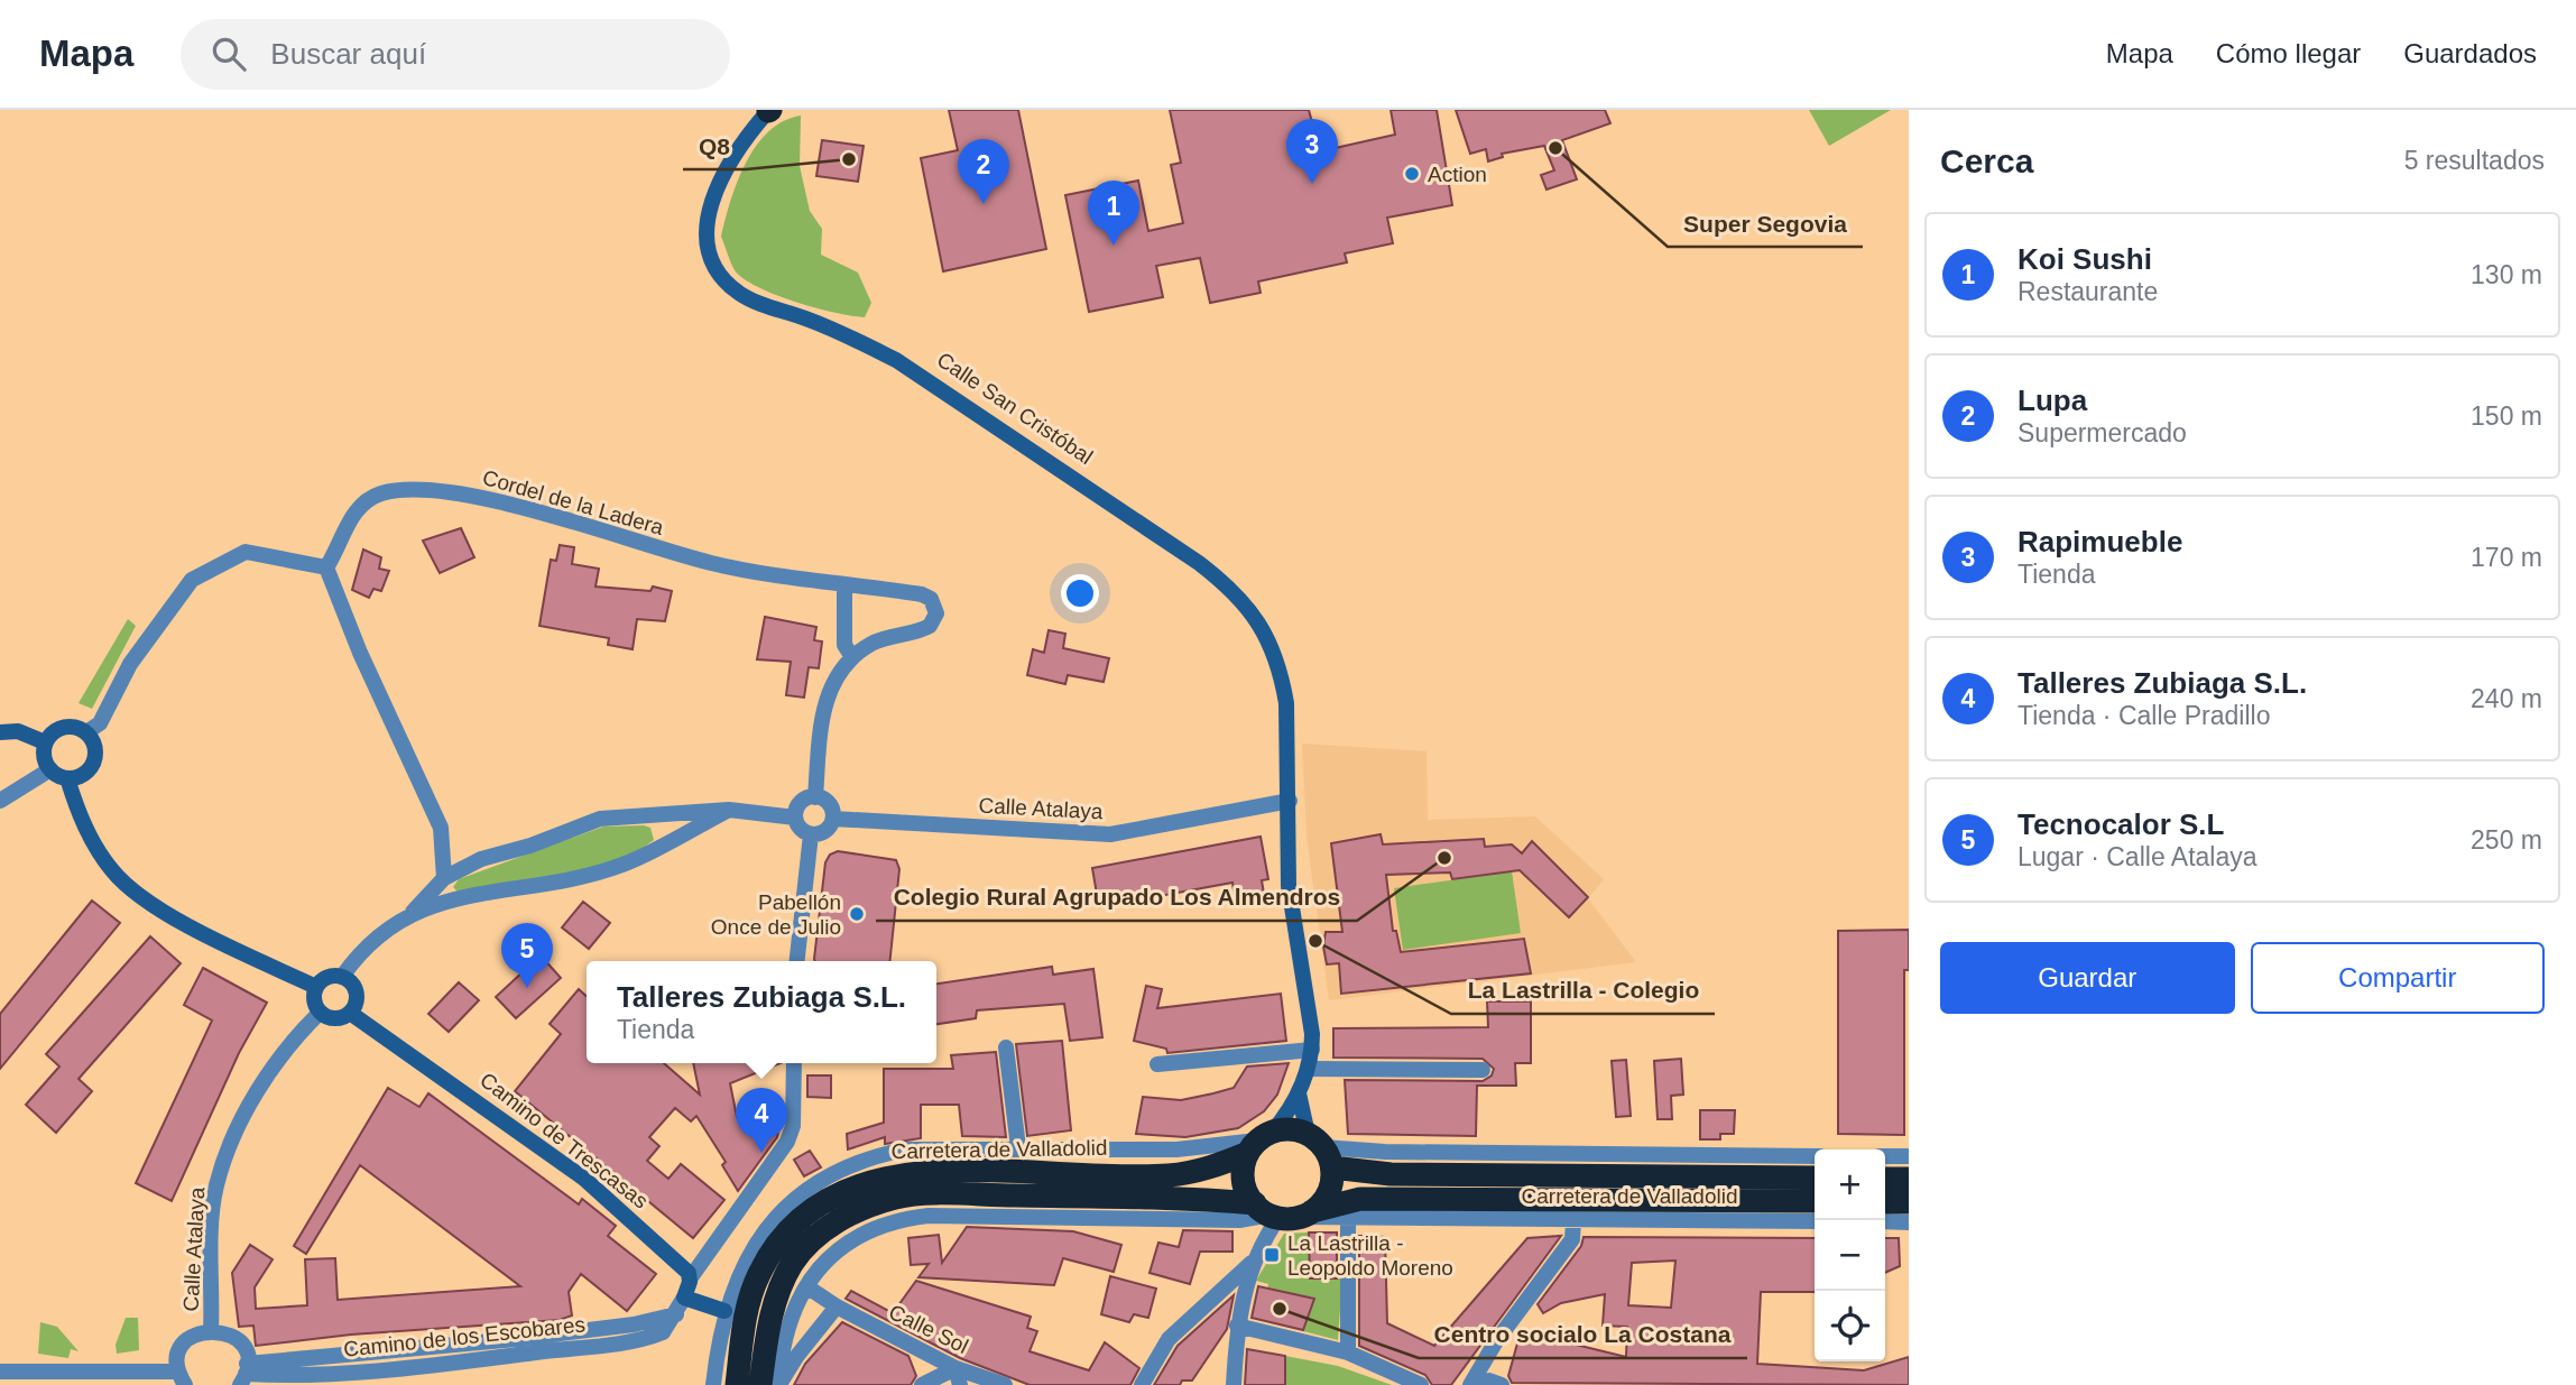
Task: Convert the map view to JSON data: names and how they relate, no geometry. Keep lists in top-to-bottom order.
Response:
{
  "streets": {
    "highway": ["Carretera de Valladolid"],
    "main road": ["Calle San Cristóbal", "Camino de Trescasas"],
    "street": [
      "Cordel de la Ladera",
      "Calle Atalaya",
      "Calle Sol",
      "Camino de los Escobares"
    ]
  },
  "crossings": [
    ["Calle San Cristóbal", "Calle Atalaya"],
    ["Cordel de la Ladera", "Calle Atalaya"],
    ["Calle Atalaya", "Camino de Trescasas"],
    ["Carretera de Valladolid", "Calle Sol"]
  ],
  "places": {
    "other": [
      "Super Segovia",
      "Q8",
      "Action",
      "Colegio Rural Agrupado Los Almendros",
      "Pabellón Once de Julio",
      "La Lastrilla - Colegio",
      "Centro socialo La Costana"
    ],
    "transit": ["La Lastrilla - Leopoldo Moreno"]
  },
  "page": {
    "header": "Mapa",
    "search": "Buscar aquí",
    "nav": ["Mapa", "Cómo llegar", "Guardados"],
    "heading": ["Cerca", "5 resultados"],
    "pins": [
      "3",
      "2",
      "1",
      "5",
      "4"
    ],
    "list": [
      {
        "mark": "1",
        "name": "Koi Sushi",
        "note": "Restaurante",
        "value": "130 m"
      },
      {
        "mark": "2",
        "name": "Lupa",
        "note": "Supermercado",
        "value": "150 m"
      },
      {
        "mark": "3",
        "name": "Rapimueble",
        "note": "Tienda",
        "value": "170 m"
      },
      {
        "mark": "4",
        "name": "Talleres Zubiaga S.L.",
        "note": "Tienda · Calle Pradillo",
        "value": "240 m"
      },
      {
        "mark": "5",
        "name": "Tecnocalor S.L",
        "note": "Lugar · Calle Atalaya",
        "value": "250 m"
      }
    ],
    "buttons": ["Guardar", "Compartir"],
    "popup": ["Talleres Zubiaga S.L.", "Tienda"],
    "map_buttons": ["+", "−"]
  }
}
